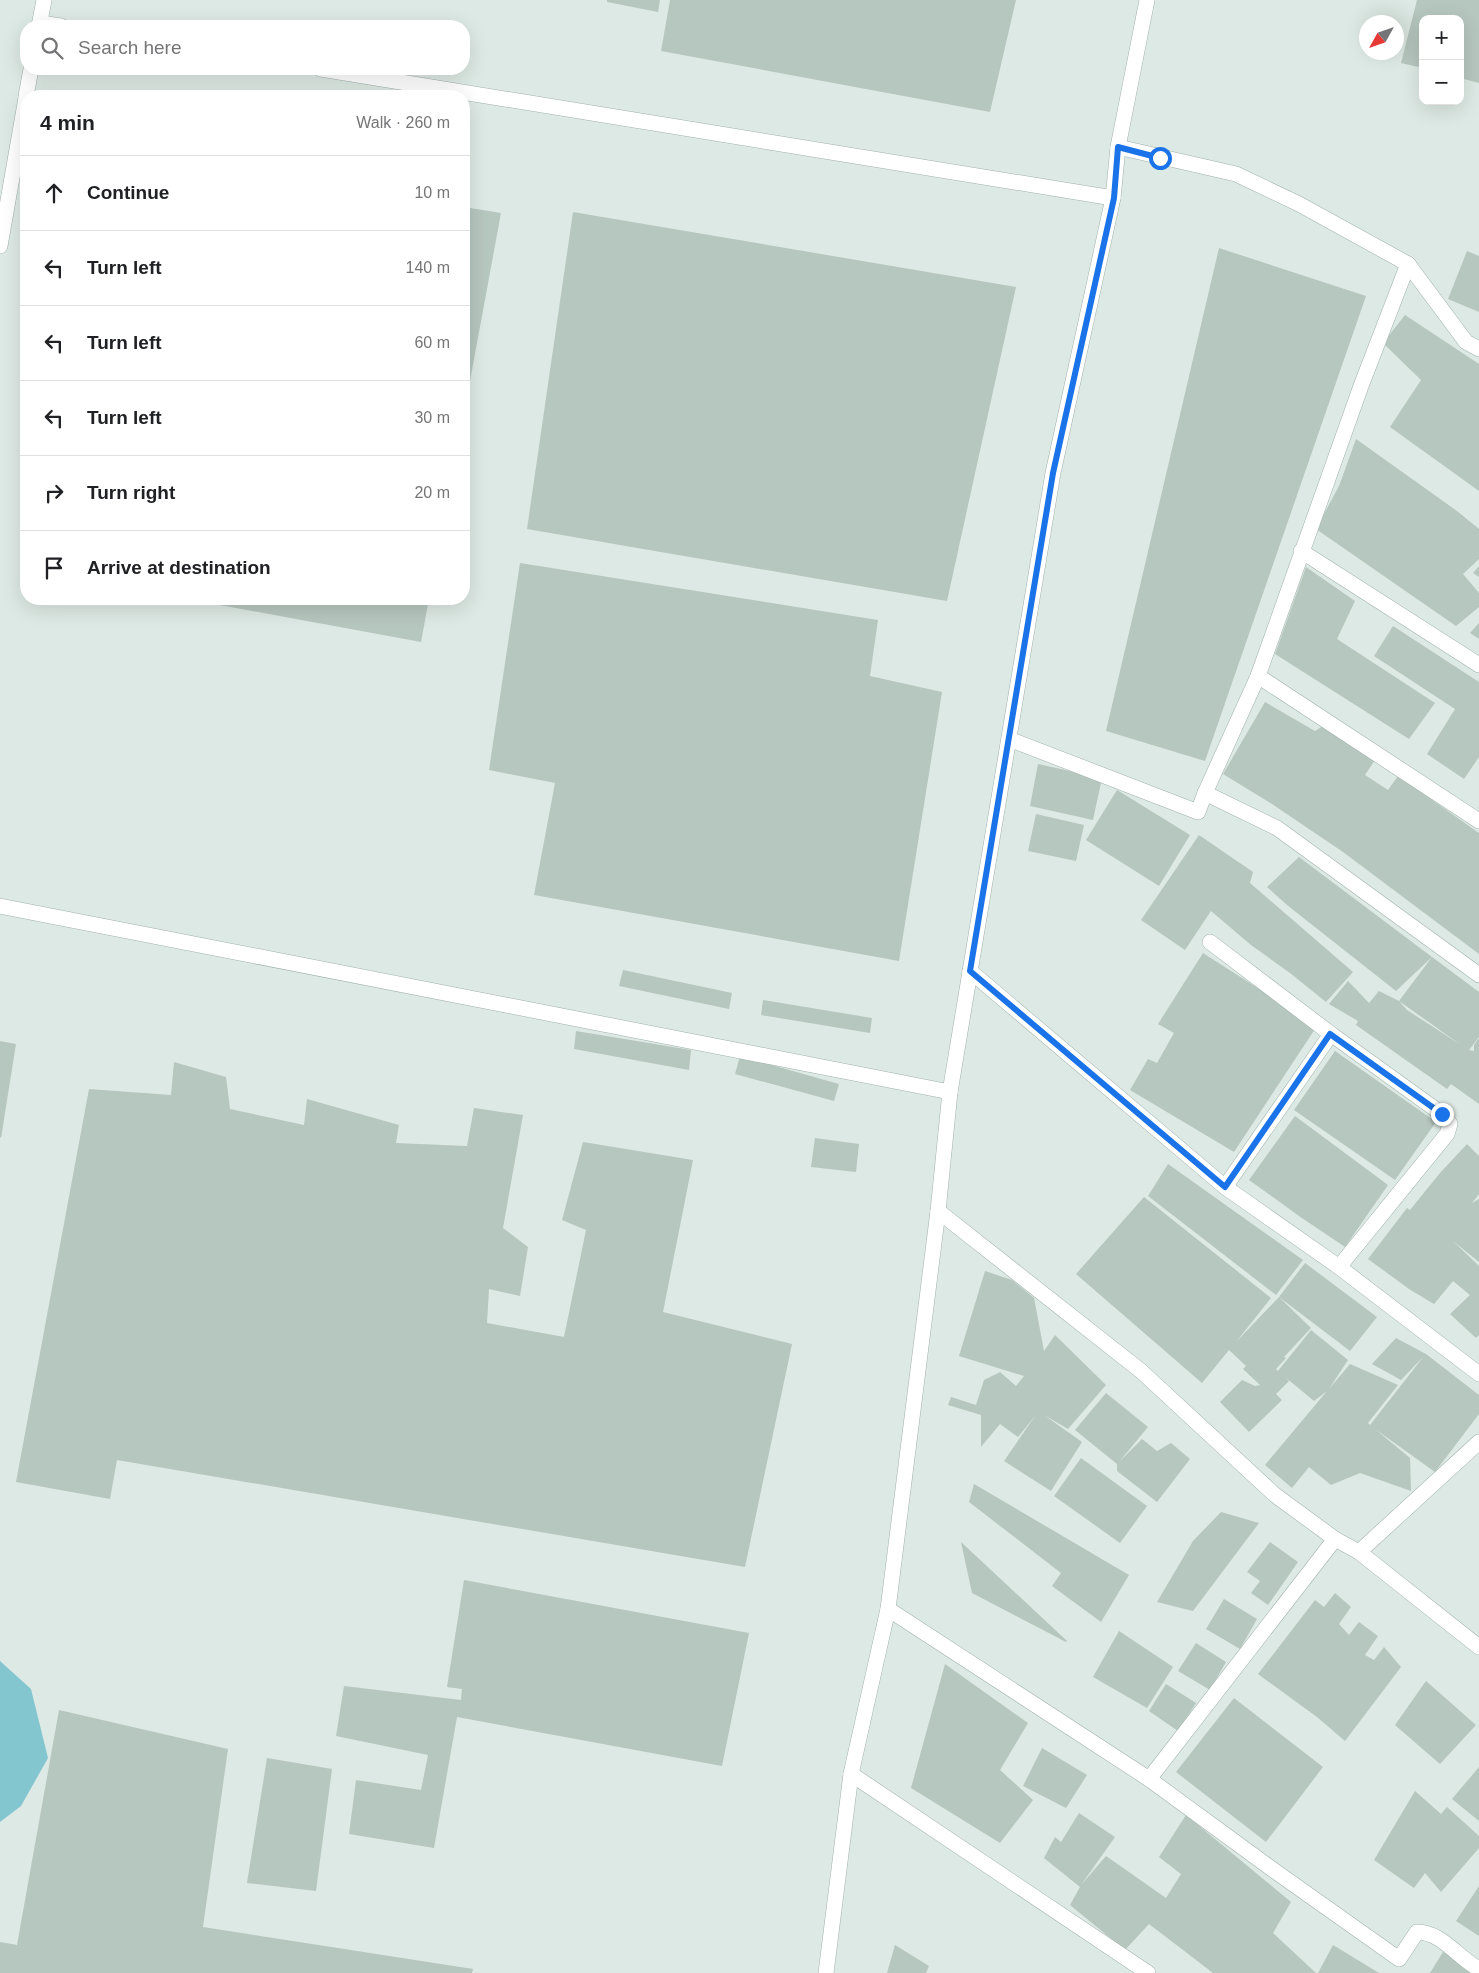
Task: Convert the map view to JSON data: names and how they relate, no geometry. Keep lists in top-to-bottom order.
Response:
{
  "north": "bottom left",
  "page": {
    "map_buttons": ["+", "−"],
    "search": "Search here",
    "heading": ["4 min", "Walk · 260 m"],
    "list": [
      ["Continue", "10 m"],
      ["Turn left", "140 m"],
      ["Turn left", "60 m"],
      ["Turn left", "30 m"],
      ["Turn right", "20 m"],
      "Arrive at destination"
    ]
  }
}
